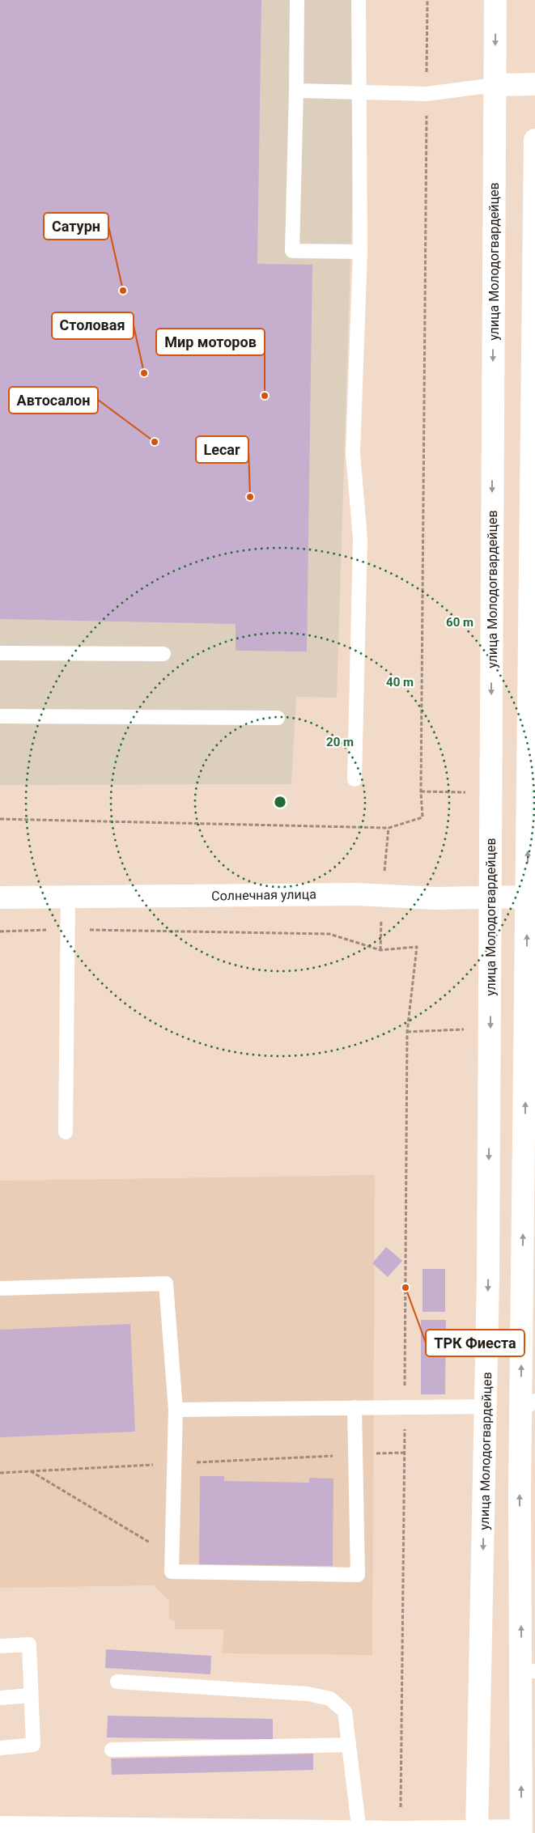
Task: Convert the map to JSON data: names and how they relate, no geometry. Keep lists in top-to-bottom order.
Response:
{
  "streets": {
    "main road": ["улица Молодогвардейцев", "Солнечная улица"]
  },
  "crossings": [
    ["улица Молодогвардейцев", "Солнечная улица"]
  ],
  "places": [
    "Сатурн",
    "Столовая",
    "Мир моторов",
    "Автосалон",
    "Lecar",
    "ТРК Фиеста"
  ],
  "rings": ["60 m", "40 m", "20 m"]
}
